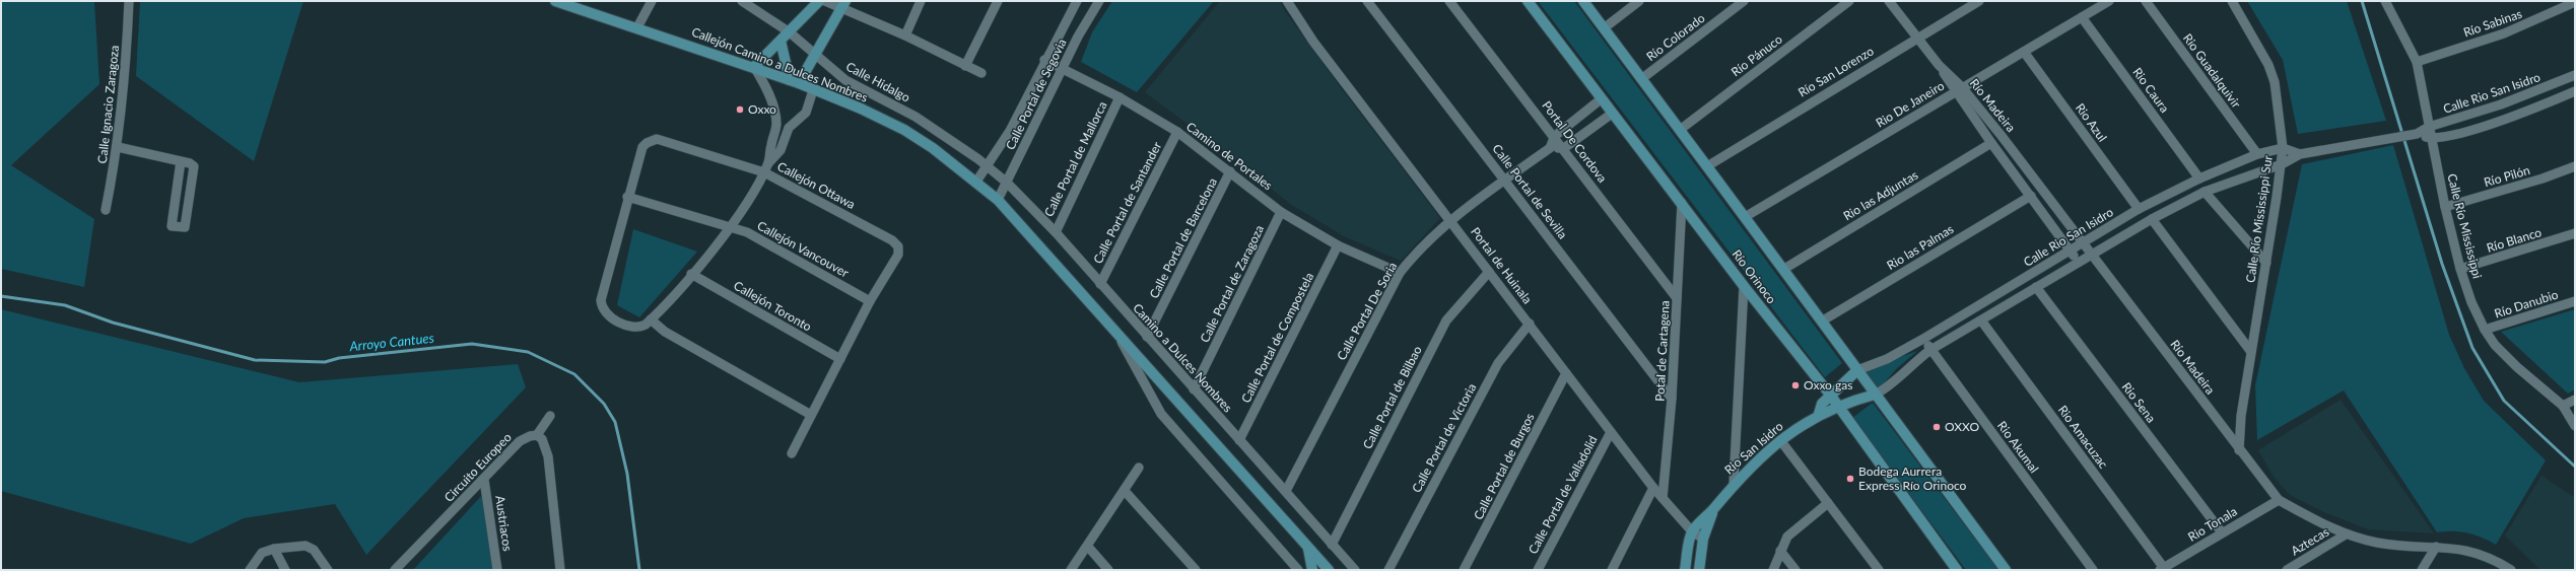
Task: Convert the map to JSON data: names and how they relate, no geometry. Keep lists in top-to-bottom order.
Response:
{
  "streets": {
    "street": [
      "Río Sabinas",
      "Río Colorado",
      "Río Pánuco",
      "Callejón Camino a Dulces Nombres",
      "Rio Guadalquivir",
      "Río San Lorenzo",
      "Calle Hidalgo",
      "Rio Caura",
      "Calle Rio San Isidro",
      "Calle Portal de Segovia",
      "Calle Ignacio Zaragoza",
      "Rio De Janeiro",
      "Río Madeira",
      "Rio Azul",
      "Portal De Cordova",
      "Camino de Portales",
      "Calle Portal de Mallorca",
      "Río Pilón",
      "Callejón Ottawa",
      "Calle Portal de Sevilla",
      "Rio las Adjuntas",
      "Calle Portal de Santander",
      "Calle Río Mississippi Sur",
      "Calle Río Mississippi",
      "Calle Portal de Barcelona",
      "Río Blanco",
      "Rio las Palmas",
      "Callejón Vancouver",
      "Portal de Huinala",
      "Río Orinoco",
      "Calle Portal de Zaragoza",
      "Río Danubio",
      "Callejón Toronto",
      "Calle Portal De Soria",
      "Calle Portal de Compostela",
      "Potal de Cartagena",
      "Camino a Dulces Nombres",
      "Calle Portal de Bilbao",
      "Rio Sena",
      "Rio Amacuzac",
      "Calle Portal de Victoria",
      "Rio Akumal",
      "Rio San Isidro",
      "Calle Portal de Burgos",
      "Circuito Europeo",
      "Calle Portal de Valladolid",
      "Austriacos",
      "Rio Tonala",
      "Aztecas"
    ]
  },
  "crossings": [
    ["Río Sabinas", "Calle Río Mississippi"],
    ["Callejón Camino a Dulces Nombres", "Calle Portal de Segovia"],
    ["Rio Guadalquivir", "Calle Rio San Isidro"],
    ["Río San Lorenzo", "Río Madeira"],
    ["Calle Hidalgo", "Calle Portal de Segovia"],
    ["Calle Hidalgo", "Camino a Dulces Nombres"],
    ["Rio Caura", "Calle Rio San Isidro"],
    ["Rio Caura", "Rio De Janeiro"],
    ["Calle Rio San Isidro", "Río Madeira"],
    ["Calle Rio San Isidro", "Rio Azul"],
    ["Calle Rio San Isidro", "Calle Río Mississippi Sur"],
    ["Calle Rio San Isidro", "Calle Río Mississippi"],
    ["Calle Rio San Isidro", "Rio Sena"],
    ["Calle Rio San Isidro", "Rio Amacuzac"],
    ["Calle Rio San Isidro", "Rio Akumal"],
    ["Calle Rio San Isidro", "Rio San Isidro"],
    ["Calle Portal de Segovia", "Camino de Portales"],
    ["Calle Portal de Segovia", "Camino a Dulces Nombres"],
    ["Rio De Janeiro", "Río Madeira"],
    ["Rio De Janeiro", "Rio Azul"],
    ["Río Madeira", "Rio las Adjuntas"],
    ["Río Madeira", "Calle Río Mississippi Sur"],
    ["Río Madeira", "Rio las Palmas"],
    ["Río Madeira", "Rio Tonala"],
    ["Río Madeira", "Aztecas"],
    ["Portal De Cordova", "Potal de Cartagena"],
    ["Camino de Portales", "Calle Portal de Mallorca"],
    ["Camino de Portales", "Calle Portal de Santander"],
    ["Camino de Portales", "Calle Portal de Barcelona"],
    ["Camino de Portales", "Calle Portal de Zaragoza"],
    ["Camino de Portales", "Calle Portal De Soria"],
    ["Camino de Portales", "Calle Portal de Compostela"],
    ["Calle Portal de Mallorca", "Camino a Dulces Nombres"],
    ["Río Pilón", "Calle Río Mississippi"],
    ["Callejón Ottawa", "Callejón Vancouver"],
    ["Callejón Ottawa", "Callejón Toronto"],
    ["Calle Portal de Sevilla", "Calle Portal De Soria"],
    ["Calle Portal de Sevilla", "Potal de Cartagena"],
    ["Calle Portal de Santander", "Camino a Dulces Nombres"],
    ["Calle Río Mississippi", "Río Blanco"],
    ["Calle Río Mississippi", "Río Danubio"],
    ["Calle Portal de Barcelona", "Camino a Dulces Nombres"],
    ["Portal de Huinala", "Calle Portal De Soria"],
    ["Portal de Huinala", "Potal de Cartagena"],
    ["Portal de Huinala", "Calle Portal de Bilbao"],
    ["Portal de Huinala", "Calle Portal de Victoria"],
    ["Portal de Huinala", "Rio San Isidro"],
    ["Portal de Huinala", "Calle Portal de Burgos"],
    ["Portal de Huinala", "Calle Portal de Valladolid"],
    ["Río Orinoco", "Potal de Cartagena"],
    ["Río Orinoco", "Rio San Isidro"],
    ["Calle Portal de Zaragoza", "Camino a Dulces Nombres"],
    ["Calle Portal De Soria", "Camino a Dulces Nombres"],
    ["Calle Portal de Compostela", "Camino a Dulces Nombres"],
    ["Camino a Dulces Nombres", "Calle Portal de Bilbao"],
    ["Rio Sena", "Rio Tonala"],
    ["Rio Amacuzac", "Rio Tonala"],
    ["Circuito Europeo", "Austriacos"]
  ],
  "water": ["Arroyo Cantues"],
  "places": [
    "Oxxo",
    "Oxxo gas",
    "OXXO",
    "Bodega Aurrera Express Río Orinoco"
  ]
}
